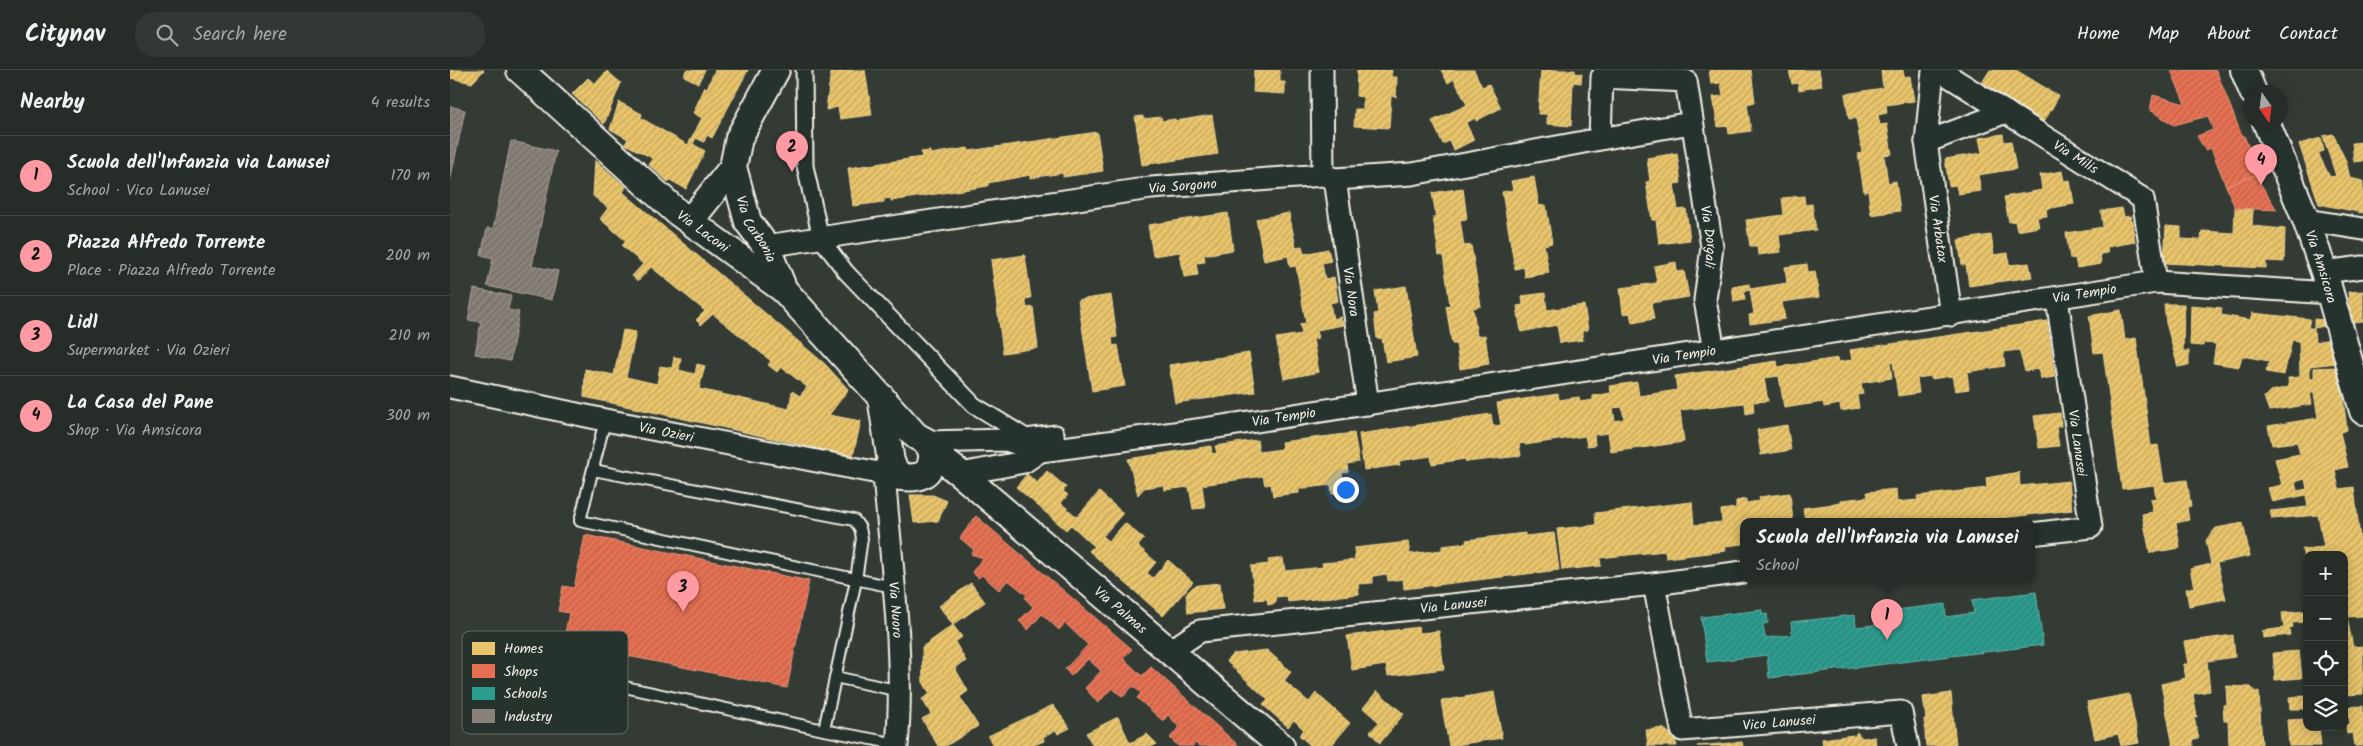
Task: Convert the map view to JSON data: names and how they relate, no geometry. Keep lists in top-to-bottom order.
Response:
{
  "streets": {
    "street": [
      "Via Milis",
      "Via Sorgono",
      "Via Arbatax",
      "Via Carbonia",
      "Via Laconi",
      "Via Dorgali",
      "Via Amsicora",
      "Via Nora",
      "Via Tempio",
      "Via Ozieri",
      "Via Lanusei",
      "Via Nuoro",
      "Via Palmas",
      "Vico Lanusei"
    ]
  },
  "crossings": [
    ["Via Milis", "Via Tempio"],
    ["Via Sorgono", "Via Carbonia"],
    ["Via Sorgono", "Via Dorgali"],
    ["Via Sorgono", "Via Nora"],
    ["Via Arbatax", "Via Tempio"],
    ["Via Carbonia", "Via Laconi"],
    ["Via Laconi", "Via Tempio"],
    ["Via Laconi", "Via Ozieri"],
    ["Via Laconi", "Via Nuoro"],
    ["Via Dorgali", "Via Tempio"],
    ["Via Amsicora", "Via Tempio"],
    ["Via Nora", "Via Tempio"],
    ["Via Tempio", "Via Ozieri"],
    ["Via Tempio", "Via Lanusei"],
    ["Via Tempio", "Via Nuoro"],
    ["Via Tempio", "Via Palmas"],
    ["Via Ozieri", "Via Nuoro"],
    ["Via Lanusei", "Via Palmas"],
    ["Via Lanusei", "Vico Lanusei"]
  ],
  "legend": [
    "Homes",
    "Shops",
    "Schools",
    "Industry"
  ],
  "north": "bottom",
  "page": {
    "header": "Citynav",
    "search": "Search here",
    "nav": [
      "Home",
      "Map",
      "About",
      "Contact"
    ],
    "heading": ["Nearby", "4 results"],
    "pins": [
      "2",
      "4",
      "3",
      "1"
    ],
    "list": [
      {
        "mark": "1",
        "name": "Scuola dell'Infanzia via Lanusei",
        "note": "School · Vico Lanusei",
        "value": "170 m"
      },
      {
        "mark": "2",
        "name": "Piazza Alfredo Torrente",
        "note": "Place · Piazza Alfredo Torrente",
        "value": "200 m"
      },
      {
        "mark": "3",
        "name": "Lidl",
        "note": "Supermarket · Via Ozieri",
        "value": "210 m"
      },
      {
        "mark": "4",
        "name": "La Casa del Pane",
        "note": "Shop · Via Amsicora",
        "value": "300 m"
      }
    ],
    "popup": ["Scuola dell'Infanzia via Lanusei", "School"],
    "map_buttons": ["+", "−"]
  }
}
